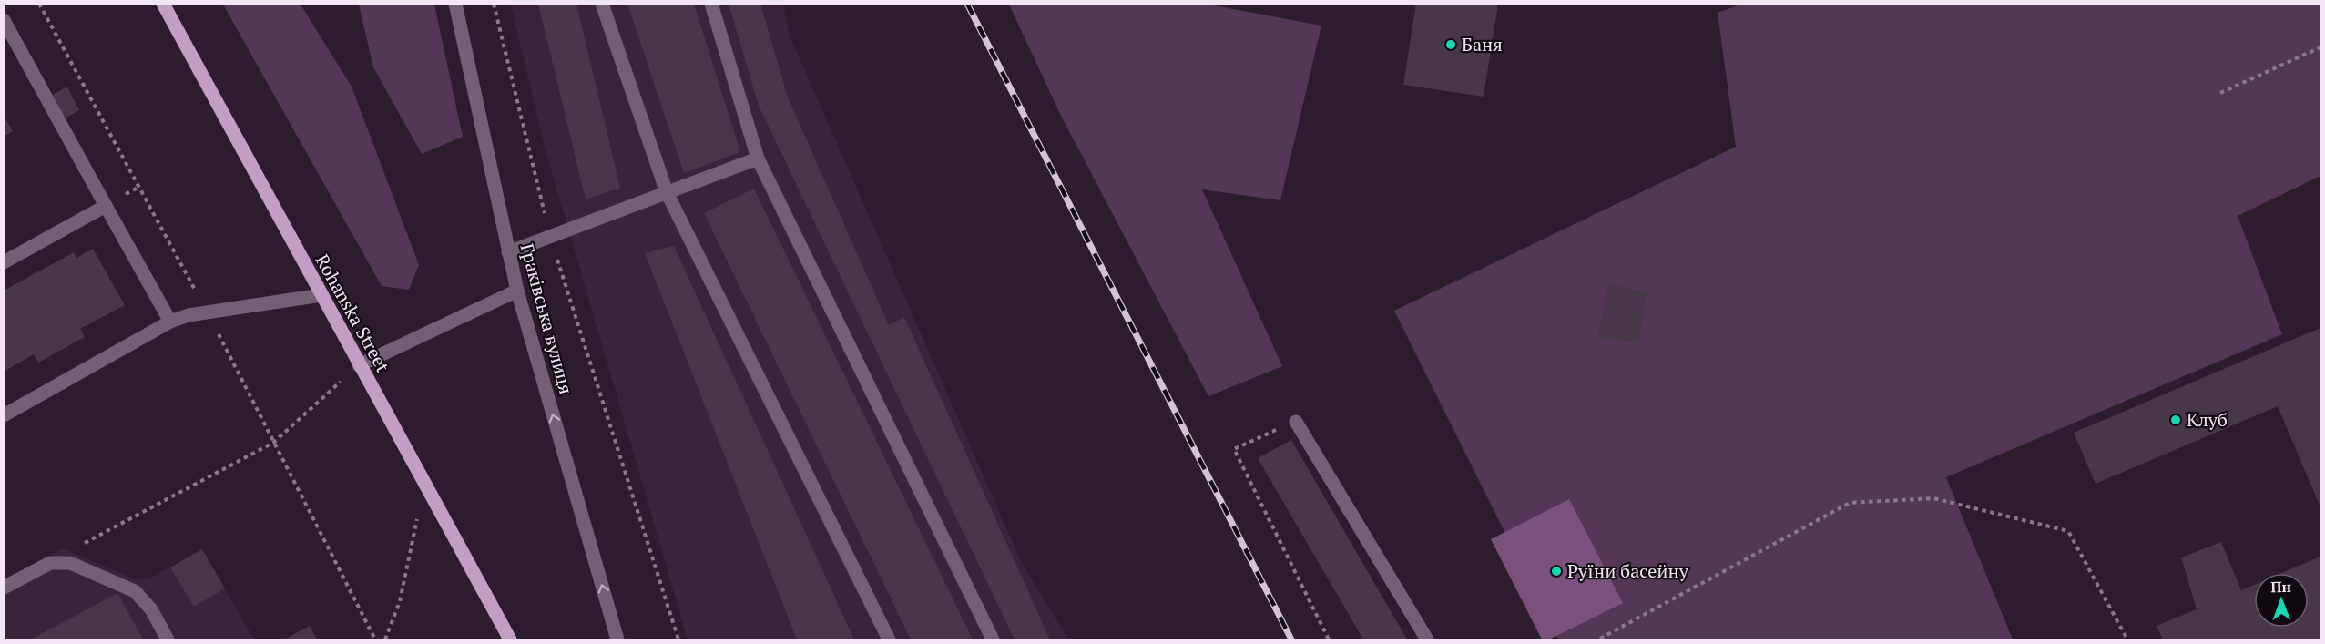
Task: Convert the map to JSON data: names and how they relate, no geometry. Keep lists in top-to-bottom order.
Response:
{
  "streets": {
    "main road": ["Rohanska Street"],
    "street": ["Граківська вулиця"]
  },
  "one_way": ["Граківська вулиця"],
  "places": ["Баня", "Клуб", "Руїни басейну"],
  "north": "top"
}
